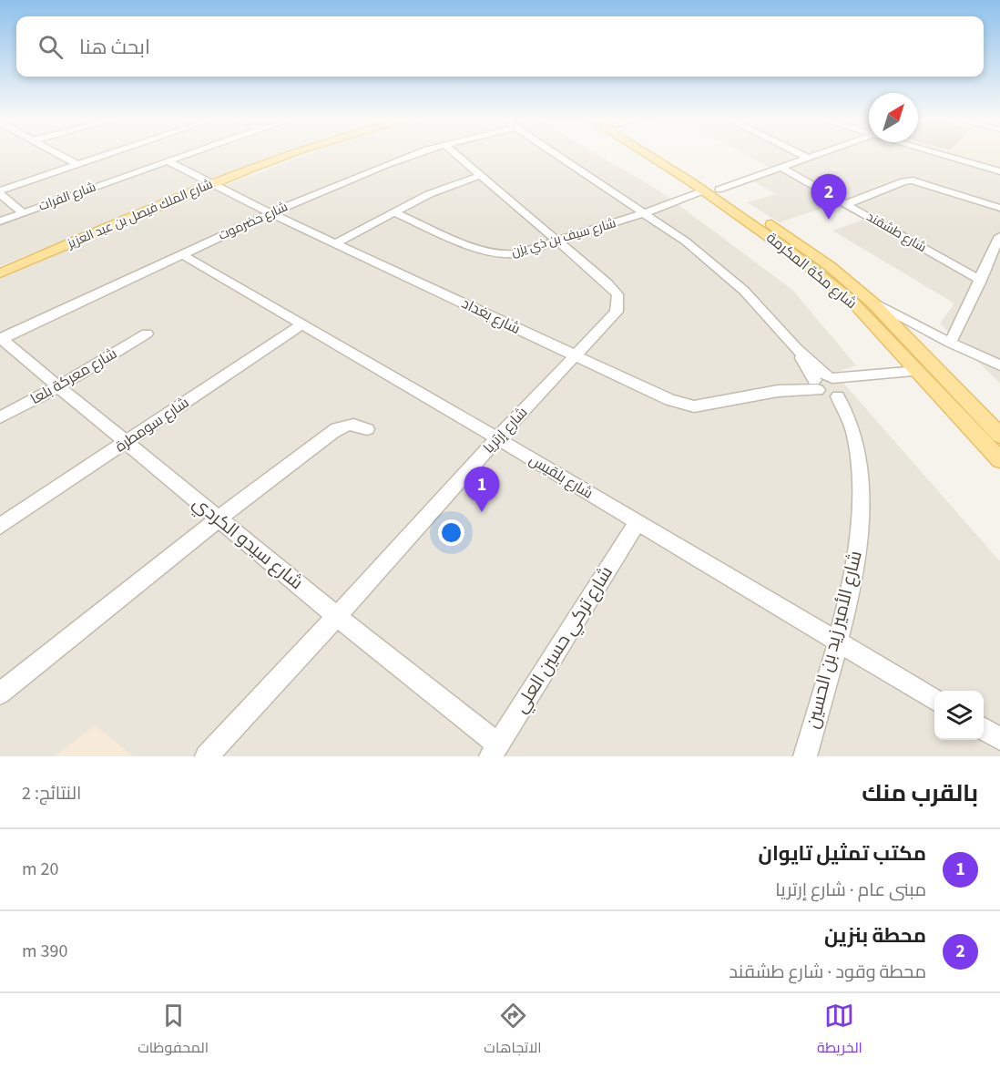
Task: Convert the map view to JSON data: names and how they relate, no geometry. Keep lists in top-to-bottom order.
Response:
{
  "streets": {
    "main road": ["شارع الملك فيصل بن عبد العزيز", "شارع مكة المكرمة"],
    "street": [
      "شارع الفرات",
      "شارع حضرموت",
      "شارع طشقند",
      "شارع سيف بن ذي يزن",
      "شارع بغداد",
      "شارع معركة بلعا",
      "شارع سومطرة",
      "شارع إرتريا",
      "شارع بلقيس",
      "شارع سيدو الكردي",
      "شارع تركي حسين العلي",
      "شارع الأمير زيد بن الحسين"
    ]
  },
  "crossings": [
    ["شارع الفرات", "شارع بغداد"],
    ["شارع الملك فيصل بن عبد العزيز", "شارع بغداد"],
    ["شارع حضرموت", "شارع بغداد"],
    ["شارع حضرموت", "شارع بلقيس"],
    ["شارع حضرموت", "شارع سيدو الكردي"],
    ["شارع سيف بن ذي يزن", "شارع مكة المكرمة"],
    ["شارع سيف بن ذي يزن", "شارع إرتريا"],
    ["شارع مكة المكرمة", "شارع بغداد"],
    ["شارع بغداد", "شارع إرتريا"],
    ["شارع بغداد", "شارع الأمير زيد بن الحسين"],
    ["شارع معركة بلعا", "شارع سيدو الكردي"],
    ["شارع سومطرة", "شارع بلقيس"],
    ["شارع سومطرة", "شارع سيدو الكردي"],
    ["شارع إرتريا", "شارع بلقيس"],
    ["شارع إرتريا", "شارع سيدو الكردي"],
    ["شارع بلقيس", "شارع تركي حسين العلي"],
    ["شارع بلقيس", "شارع الأمير زيد بن الحسين"],
    ["شارع سيدو الكردي", "شارع تركي حسين العلي"]
  ],
  "north": "top right",
  "page": {
    "search": "ابحث هنا",
    "pins": ["2", "1"],
    "heading": ["بالقرب منك", "النتائج: 2"],
    "list": [
      {
        "mark": "1",
        "name": "مكتب تمثيل تايوان",
        "note": "مبنى عام · شارع إرتريا",
        "value": "20 m"
      },
      {
        "mark": "2",
        "name": "محطة بنزين",
        "note": "محطة وقود · شارع طشقند",
        "value": "390 m"
      }
    ],
    "nav": ["الخريطة", "الاتجاهات", "المحفوظات"]
  }
}
